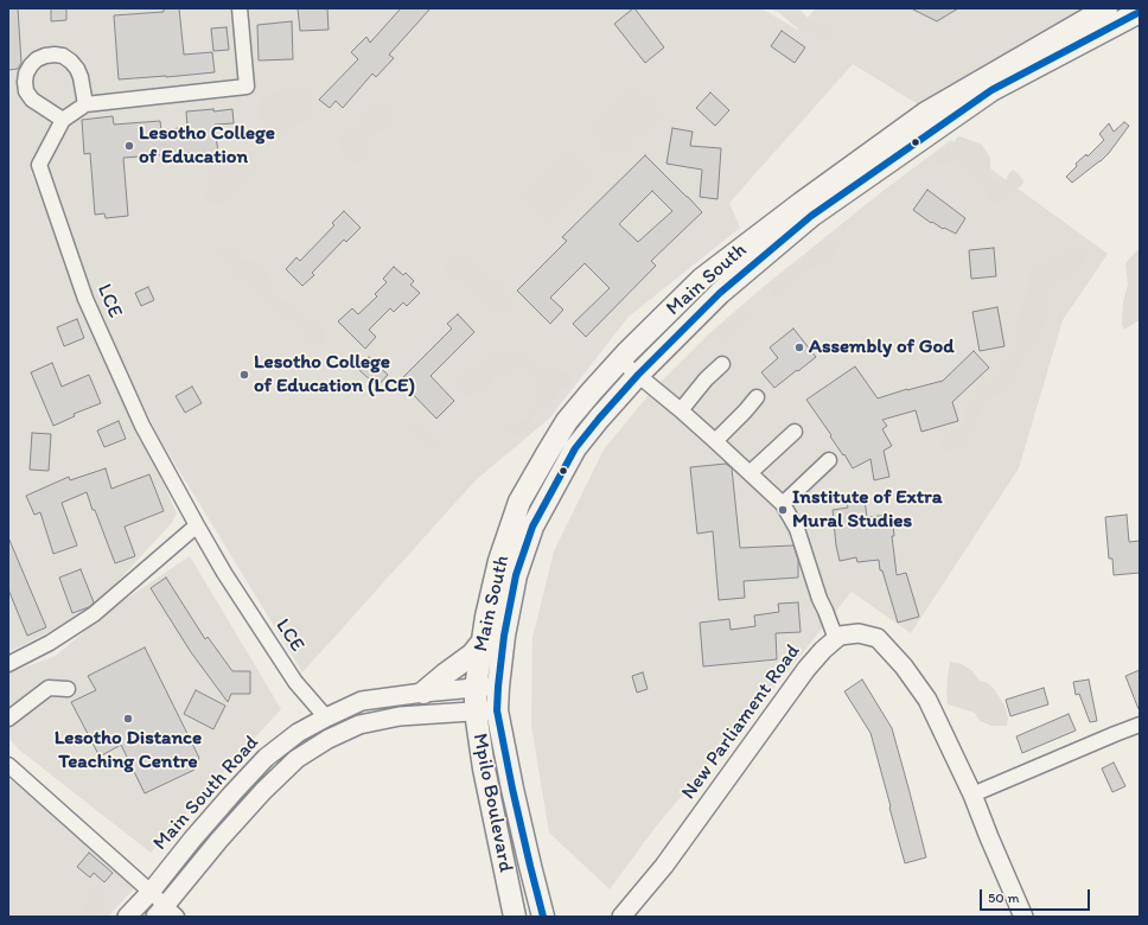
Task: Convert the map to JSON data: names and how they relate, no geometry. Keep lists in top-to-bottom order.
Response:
{
  "streets": {
    "highway": ["Main South", "Mpilo Boulevard"],
    "main road": ["New Parliament Road", "Main South Road"],
    "street": ["LCE"]
  },
  "crossings": [
    ["Main South", "Main South Road"],
    ["Main South", "Mpilo Boulevard"],
    ["LCE", "Main South Road"],
    ["Main South Road", "Mpilo Boulevard"]
  ],
  "places": [
    "Lesotho College of Education",
    "Assembly of God",
    "Lesotho College of Education (LCE)",
    "Institute of Extra Mural Studies",
    "Lesotho Distance Teaching Centre"
  ],
  "scale_bar": "50 m"
}
